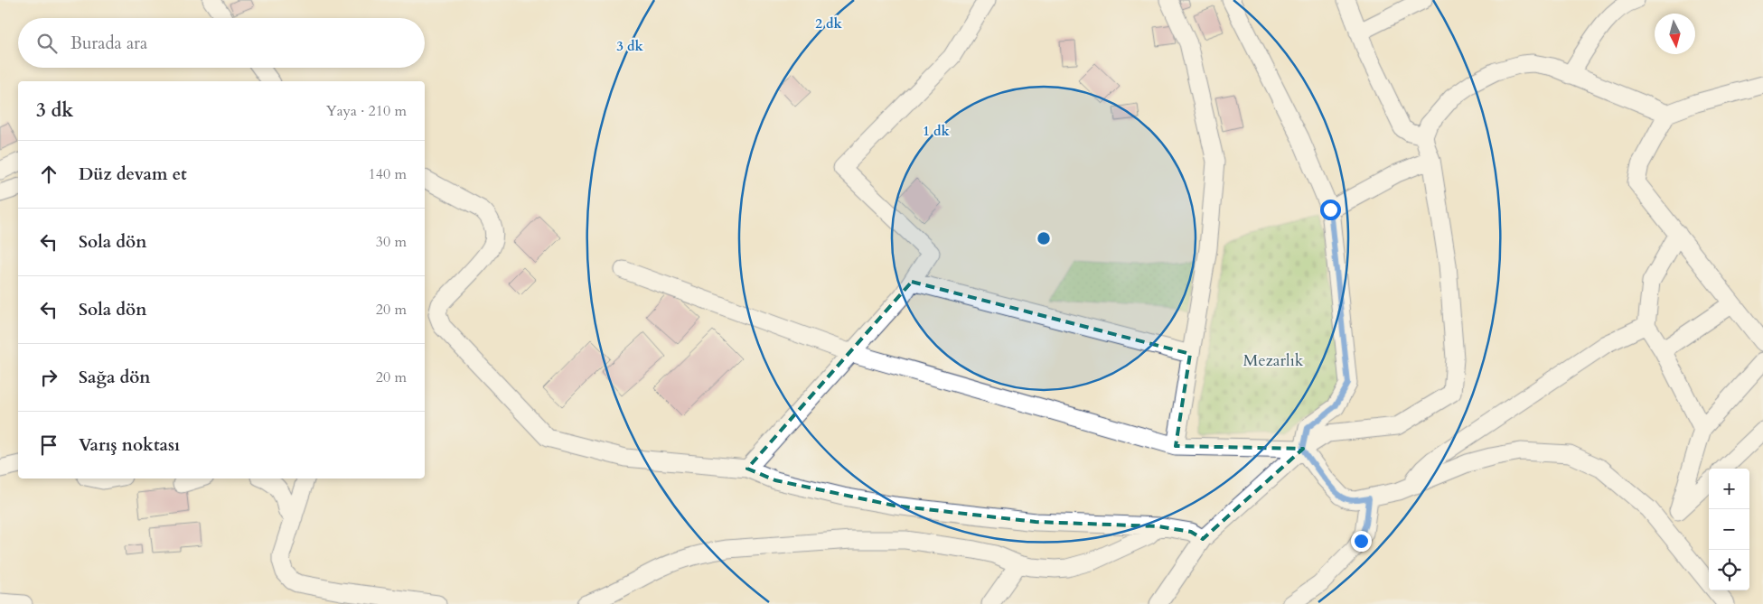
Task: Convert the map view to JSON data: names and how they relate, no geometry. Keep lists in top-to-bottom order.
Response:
{
  "parks": ["Mezarlık"],
  "north": "bottom",
  "page": {
    "search": "Burada ara",
    "heading": ["3 dk", "Yaya · 210 m"],
    "list": [
      ["Düz devam et", "140 m"],
      ["Sola dön", "30 m"],
      ["Sola dön", "20 m"],
      ["Sağa dön", "20 m"],
      "Varış noktası"
    ],
    "map_buttons": ["+", "−"]
  },
  "rings": ["2 dk", "3 dk", "1 dk"]
}
